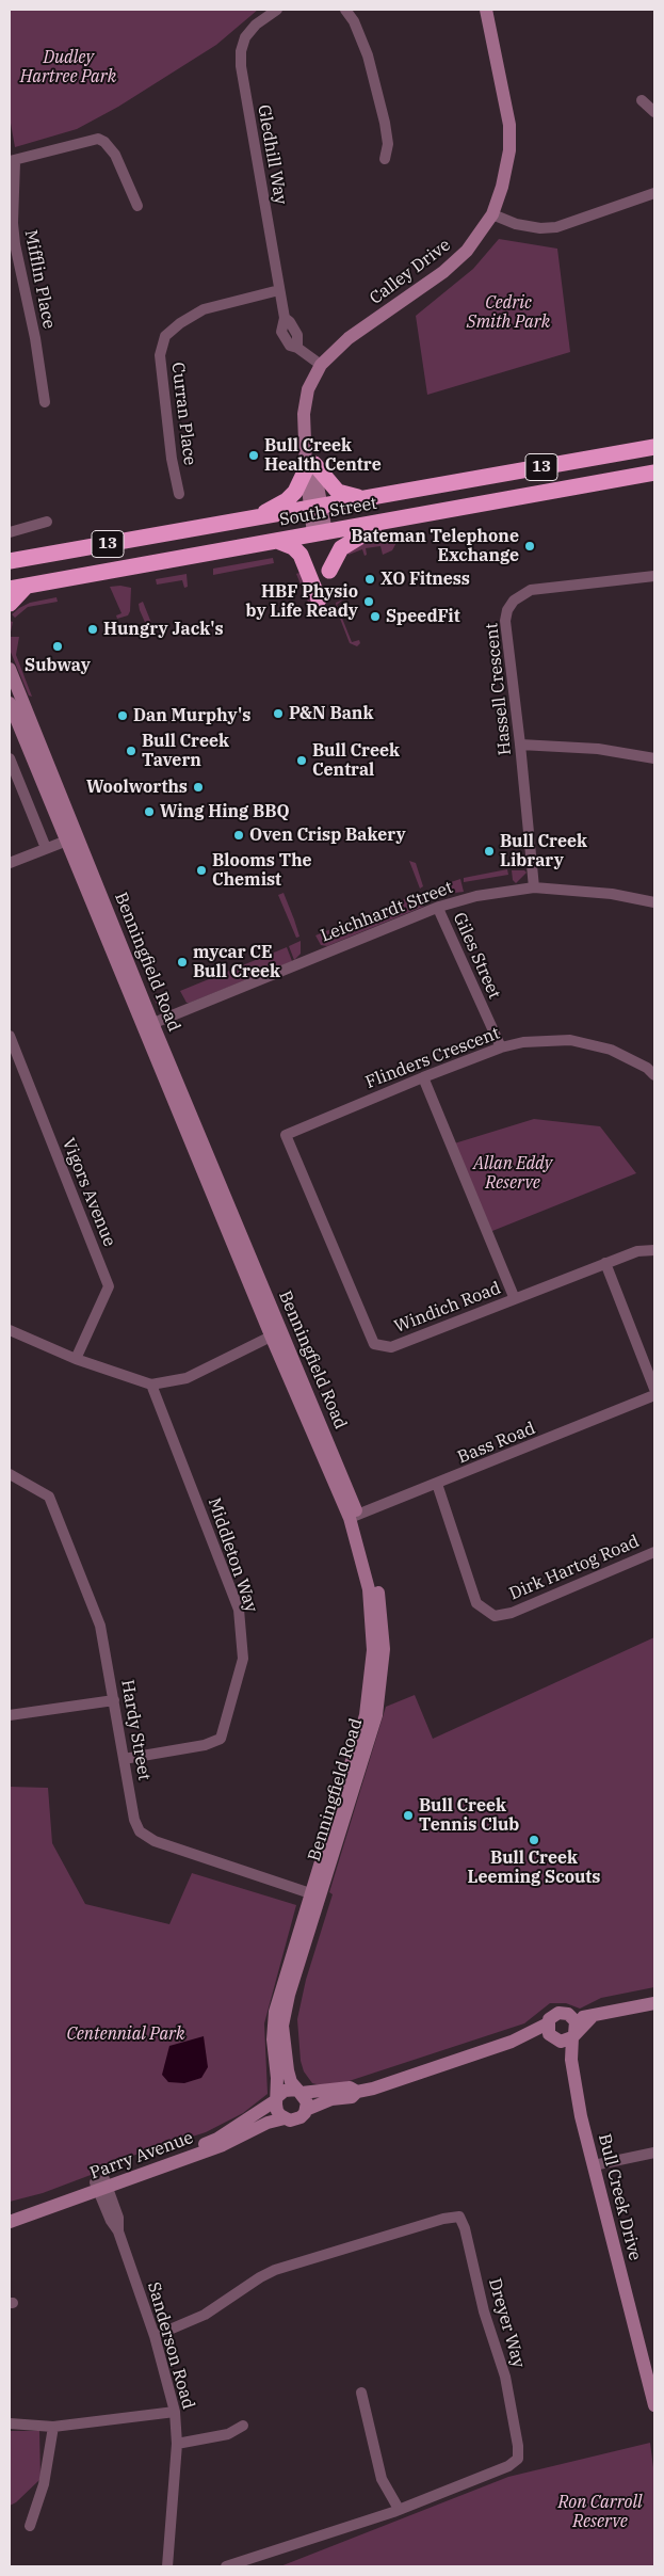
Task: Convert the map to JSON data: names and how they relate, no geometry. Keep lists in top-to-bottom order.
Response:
{
  "streets": {
    "highway": ["13", "South Street"],
    "main road": [
      "Calley Drive",
      "Benningfield Road",
      "Parry Avenue",
      "Bull Creek Drive"
    ],
    "street": [
      "Gledhill Way",
      "Mifflin Place",
      "Curran Place",
      "Hassell Crescent",
      "Leichhardt Street",
      "Giles Street",
      "Flinders Crescent",
      "Vigors Avenue",
      "Windich Road",
      "Bass Road",
      "Middleton Way",
      "Dirk Hartog Road",
      "Hardy Street",
      "Dreyer Way",
      "Sanderson Road"
    ]
  },
  "crossings": [
    ["Gledhill Way", "Calley Drive"],
    ["Gledhill Way", "Curran Place"],
    ["Calley Drive", "South Street"],
    ["Hassell Crescent", "Leichhardt Street"],
    ["Leichhardt Street", "Giles Street"],
    ["Leichhardt Street", "Benningfield Road"],
    ["Giles Street", "Flinders Crescent"],
    ["Benningfield Road", "Bass Road"],
    ["Benningfield Road", "Hardy Street"],
    ["Benningfield Road", "Parry Avenue"],
    ["Flinders Crescent", "Windich Road"],
    ["Bass Road", "Dirk Hartog Road"],
    ["Middleton Way", "Hardy Street"],
    ["Parry Avenue", "Bull Creek Drive"],
    ["Parry Avenue", "Sanderson Road"],
    ["Dreyer Way", "Sanderson Road"]
  ],
  "parks": [
    "Dudley Hartree Park",
    "Cedric Smith Park",
    "Allan Eddy Reserve",
    "Centennial Park",
    "Ron Carroll Reserve"
  ],
  "places": [
    "Bull Creek Health Centre",
    "Bateman Telephone Exchange",
    "XO Fitness",
    "HBF Physio by Life Ready",
    "SpeedFit",
    "Hungry Jack's",
    "Subway",
    "P&N Bank",
    "Dan Murphy's",
    "Bull Creek Tavern",
    "Bull Creek Central",
    "Woolworths",
    "Wing Hing BBQ",
    "Oven Crisp Bakery",
    "Bull Creek Library",
    "Blooms The Chemist",
    "mycar CE Bull Creek",
    "Bull Creek Tennis Club",
    "Bull Creek Leeming Scouts"
  ]
}
